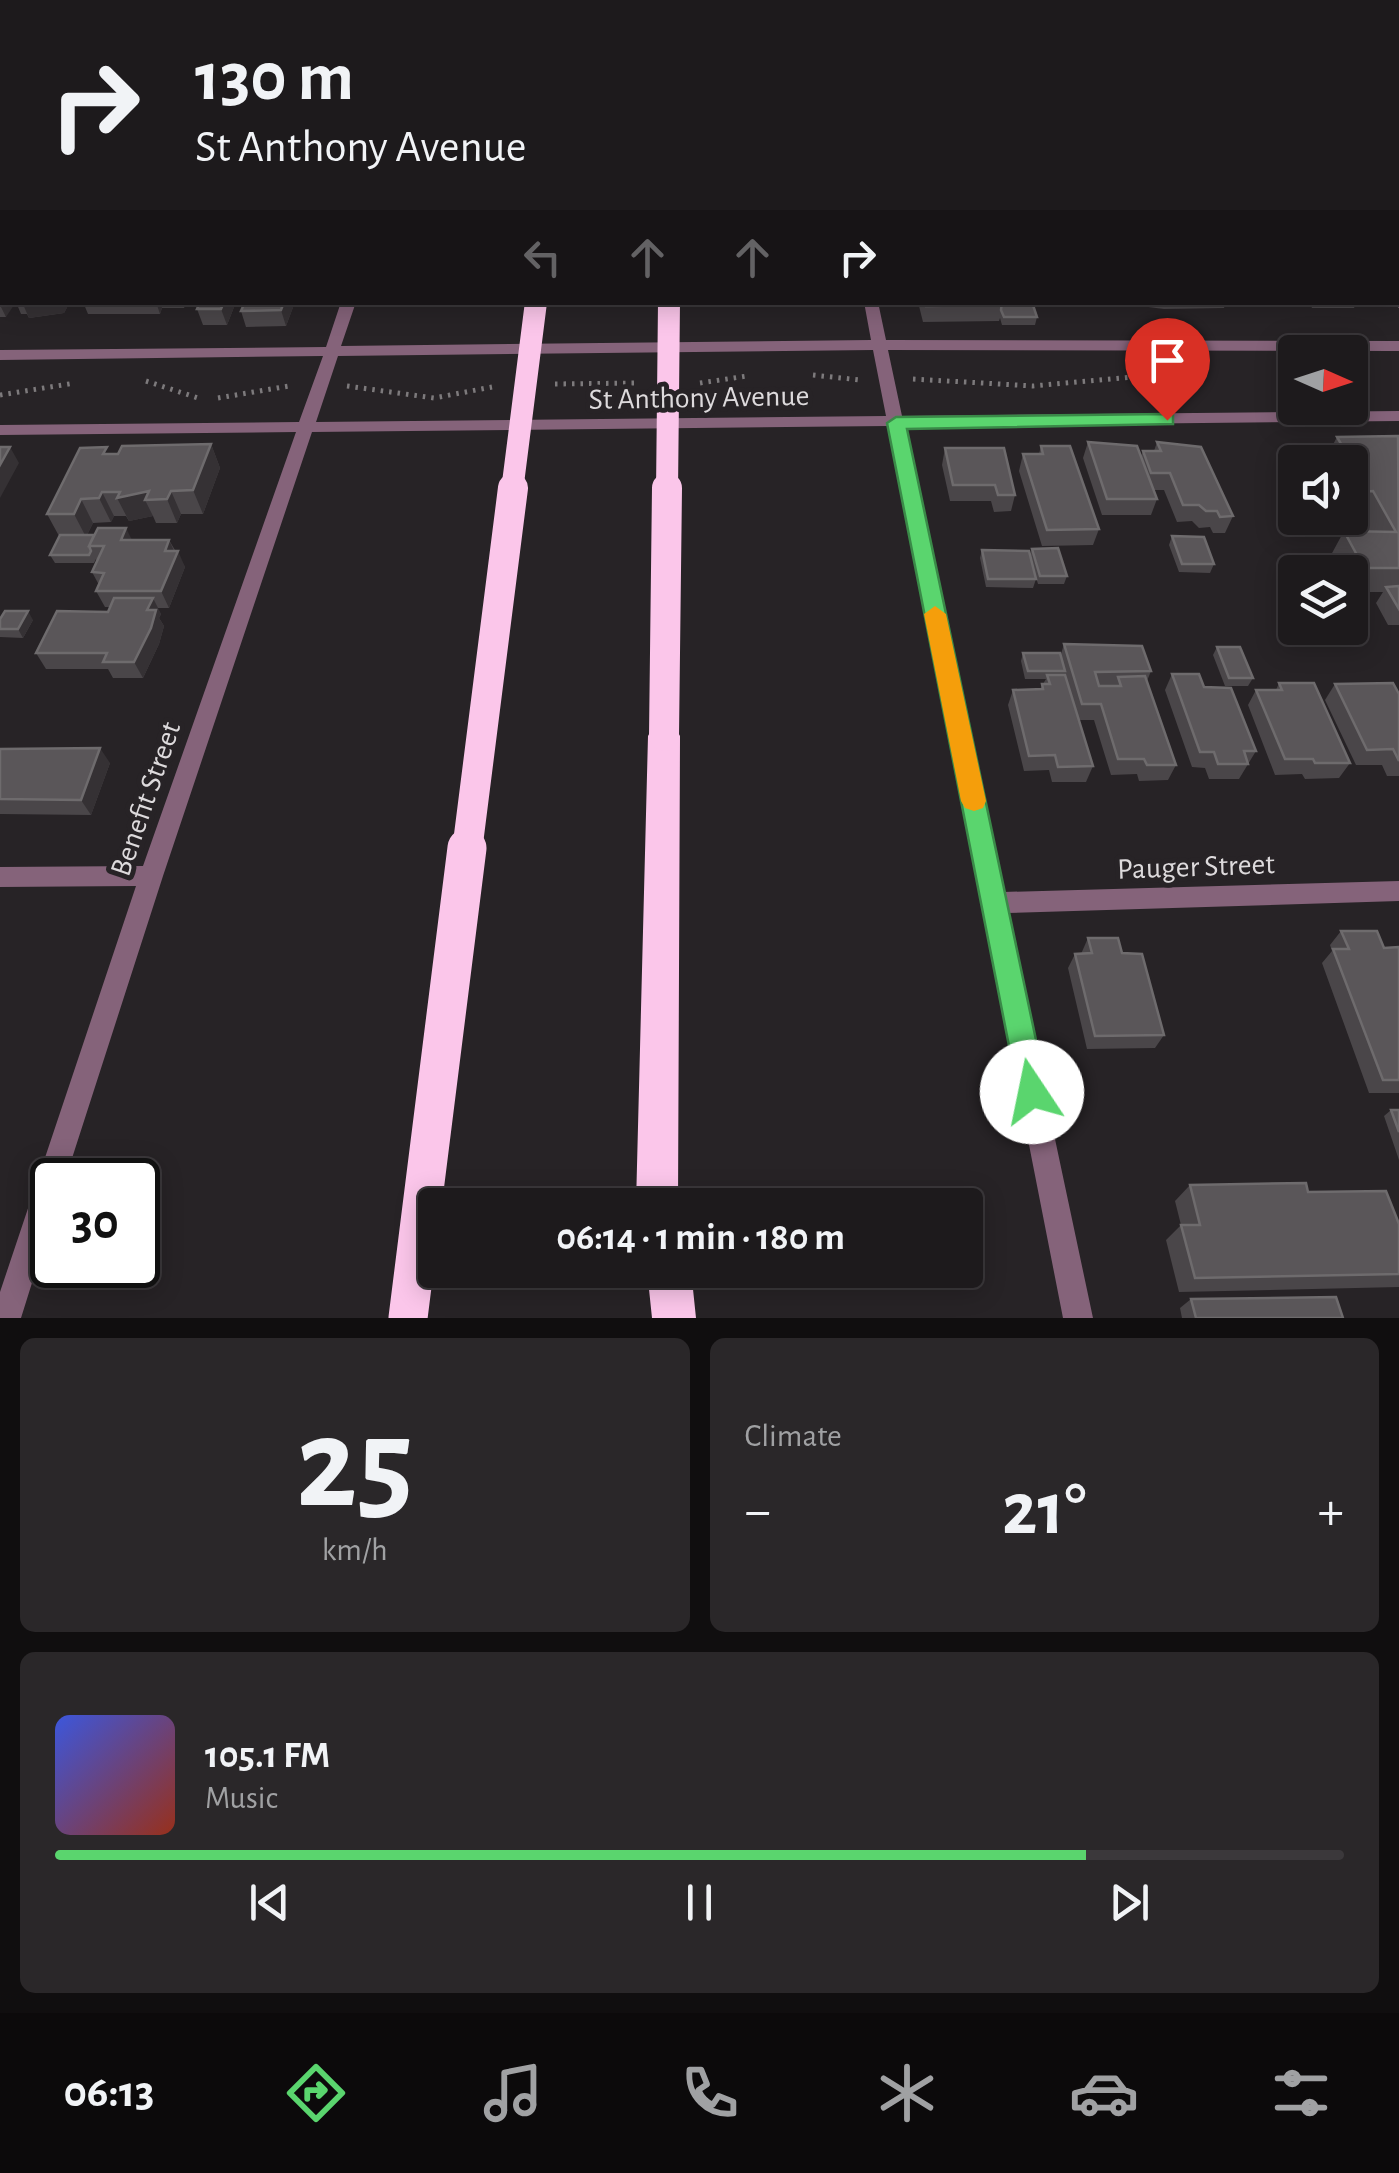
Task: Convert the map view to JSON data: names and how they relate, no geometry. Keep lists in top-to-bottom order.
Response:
{
  "streets": {
    "street": ["St Anthony Avenue", "Benefit Street", "Pauger Street"]
  },
  "crossings": [
    ["St Anthony Avenue", "Benefit Street"]
  ],
  "north": "right",
  "page": {
    "turn": ["130 m", "St Anthony Avenue"],
    "limit": "30",
    "trip": "06:14 · 1 min · 180 m",
    "tile": [
      ["25", "km/h"],
      "Climate"
    ],
    "heat": ["−", "21°", "+"],
    "song": ["105.1 FM", "Music"],
    "tabs": "06:13"
  }
}
